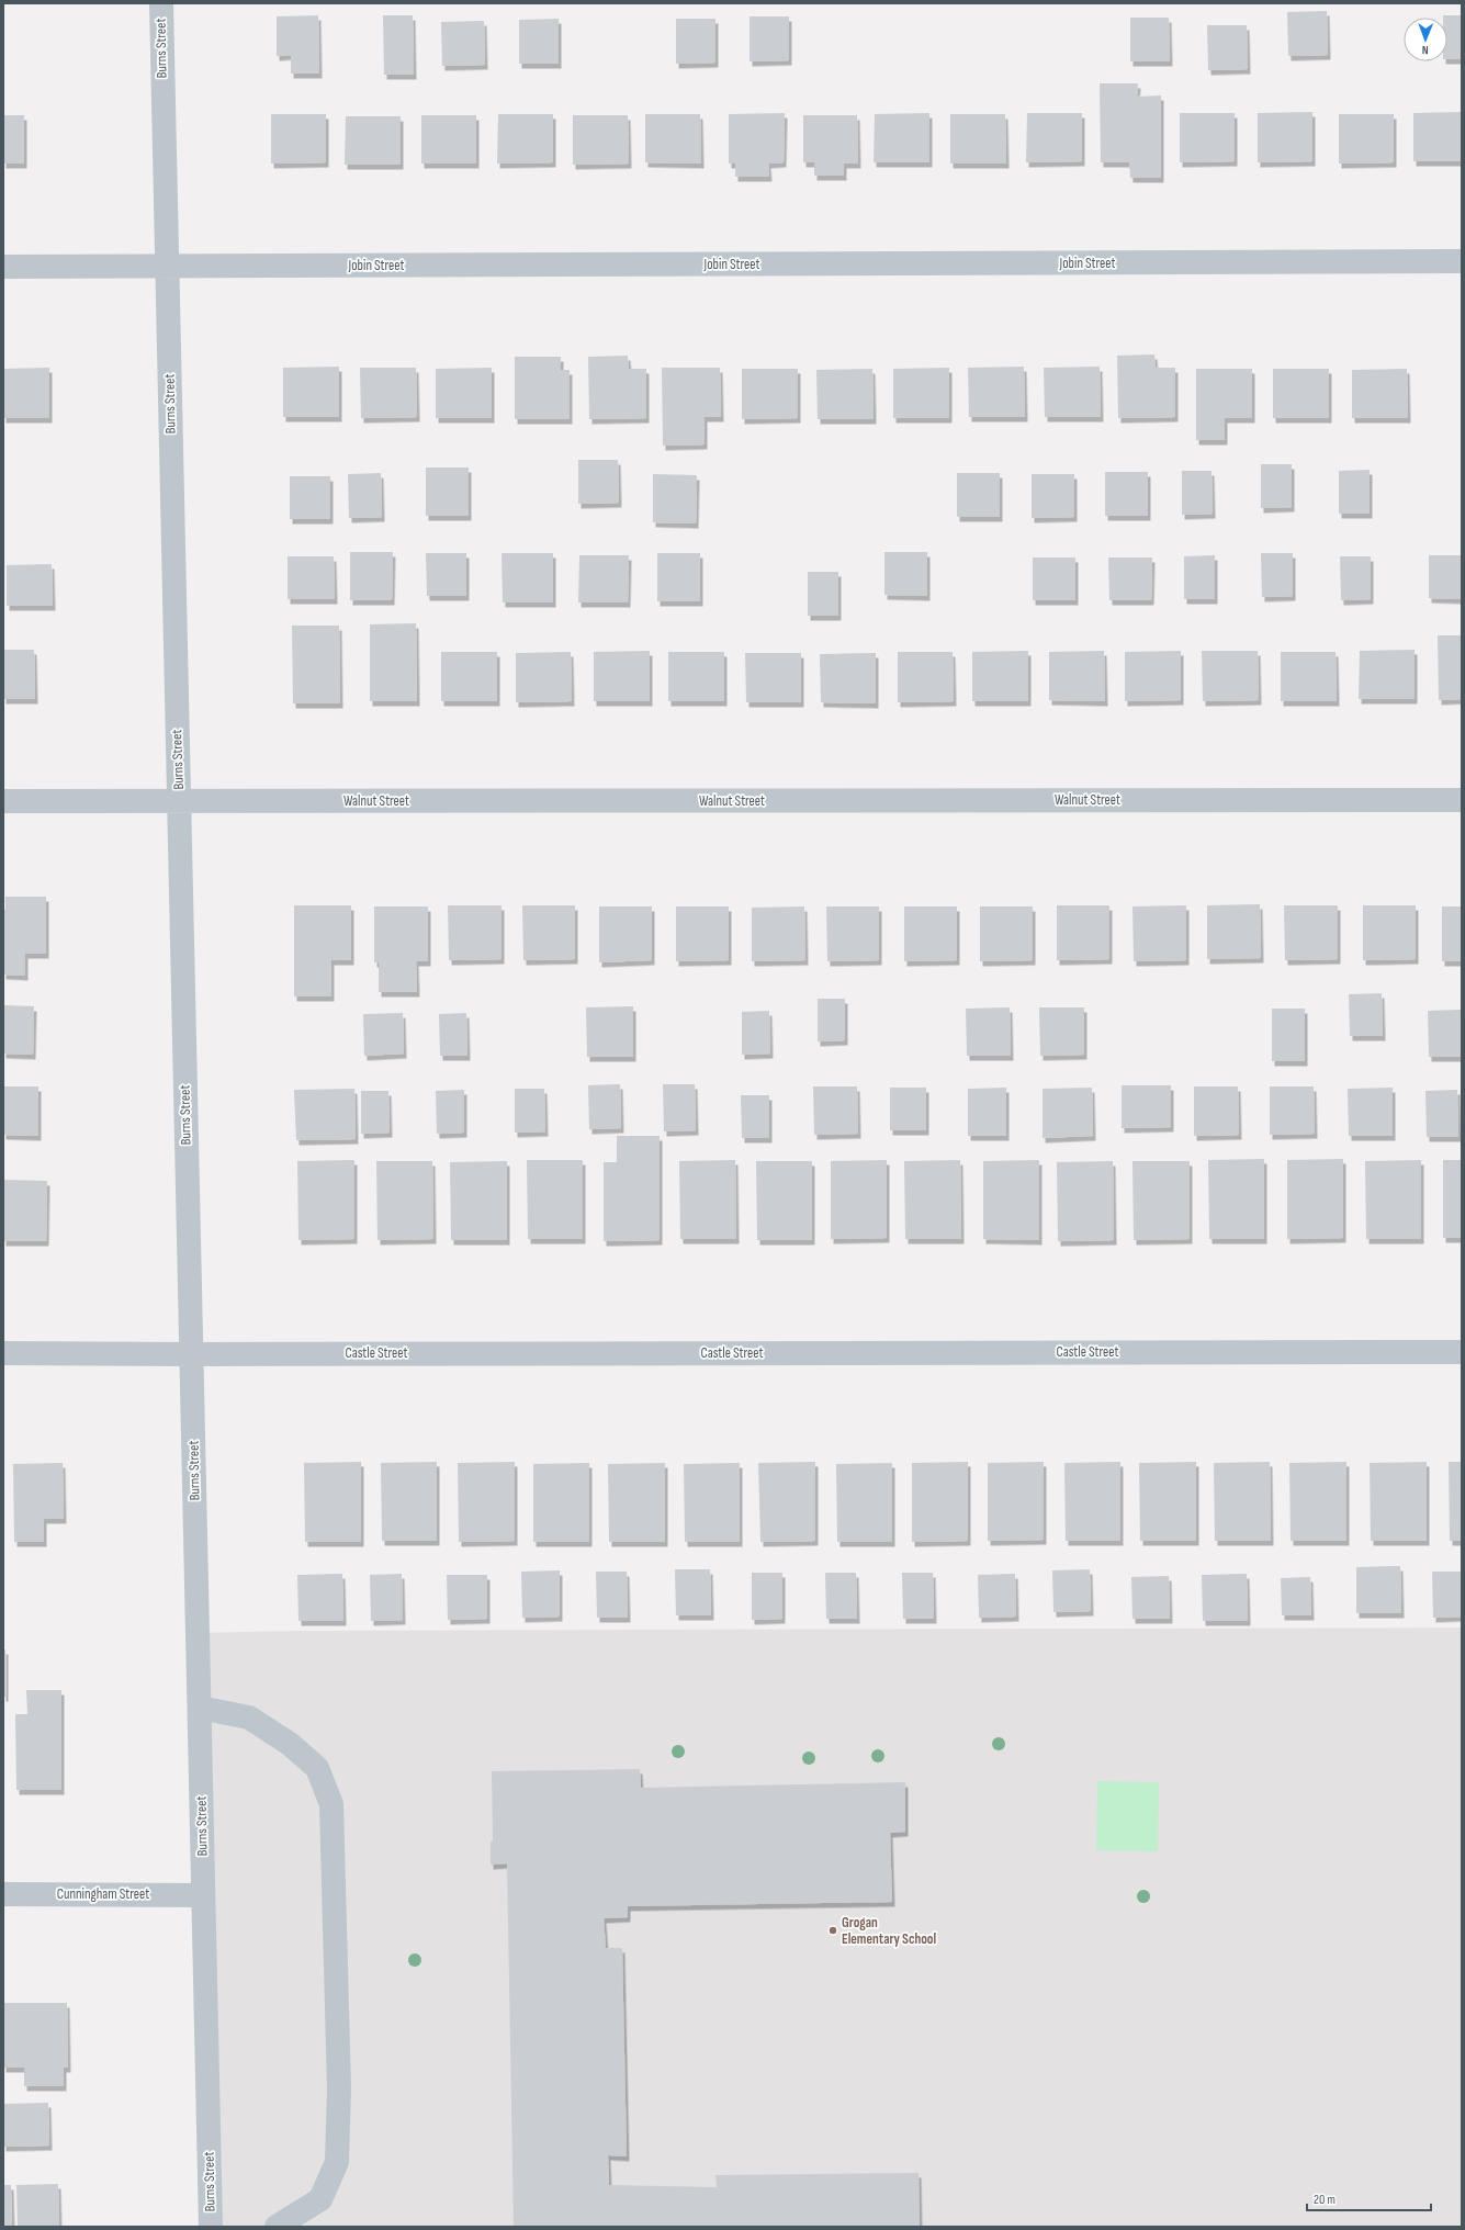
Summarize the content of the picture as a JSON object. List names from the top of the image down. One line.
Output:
{"streets":{"street":["Burns Street","Jobin Street","Walnut Street","Castle Street","Cunningham Street"]},"crossings":[["Burns Street","Jobin Street"],["Burns Street","Walnut Street"],["Burns Street","Castle Street"],["Burns Street","Cunningham Street"]],"places":["Grogan Elementary School"],"scale_bar":"20 m","north":"bottom"}
